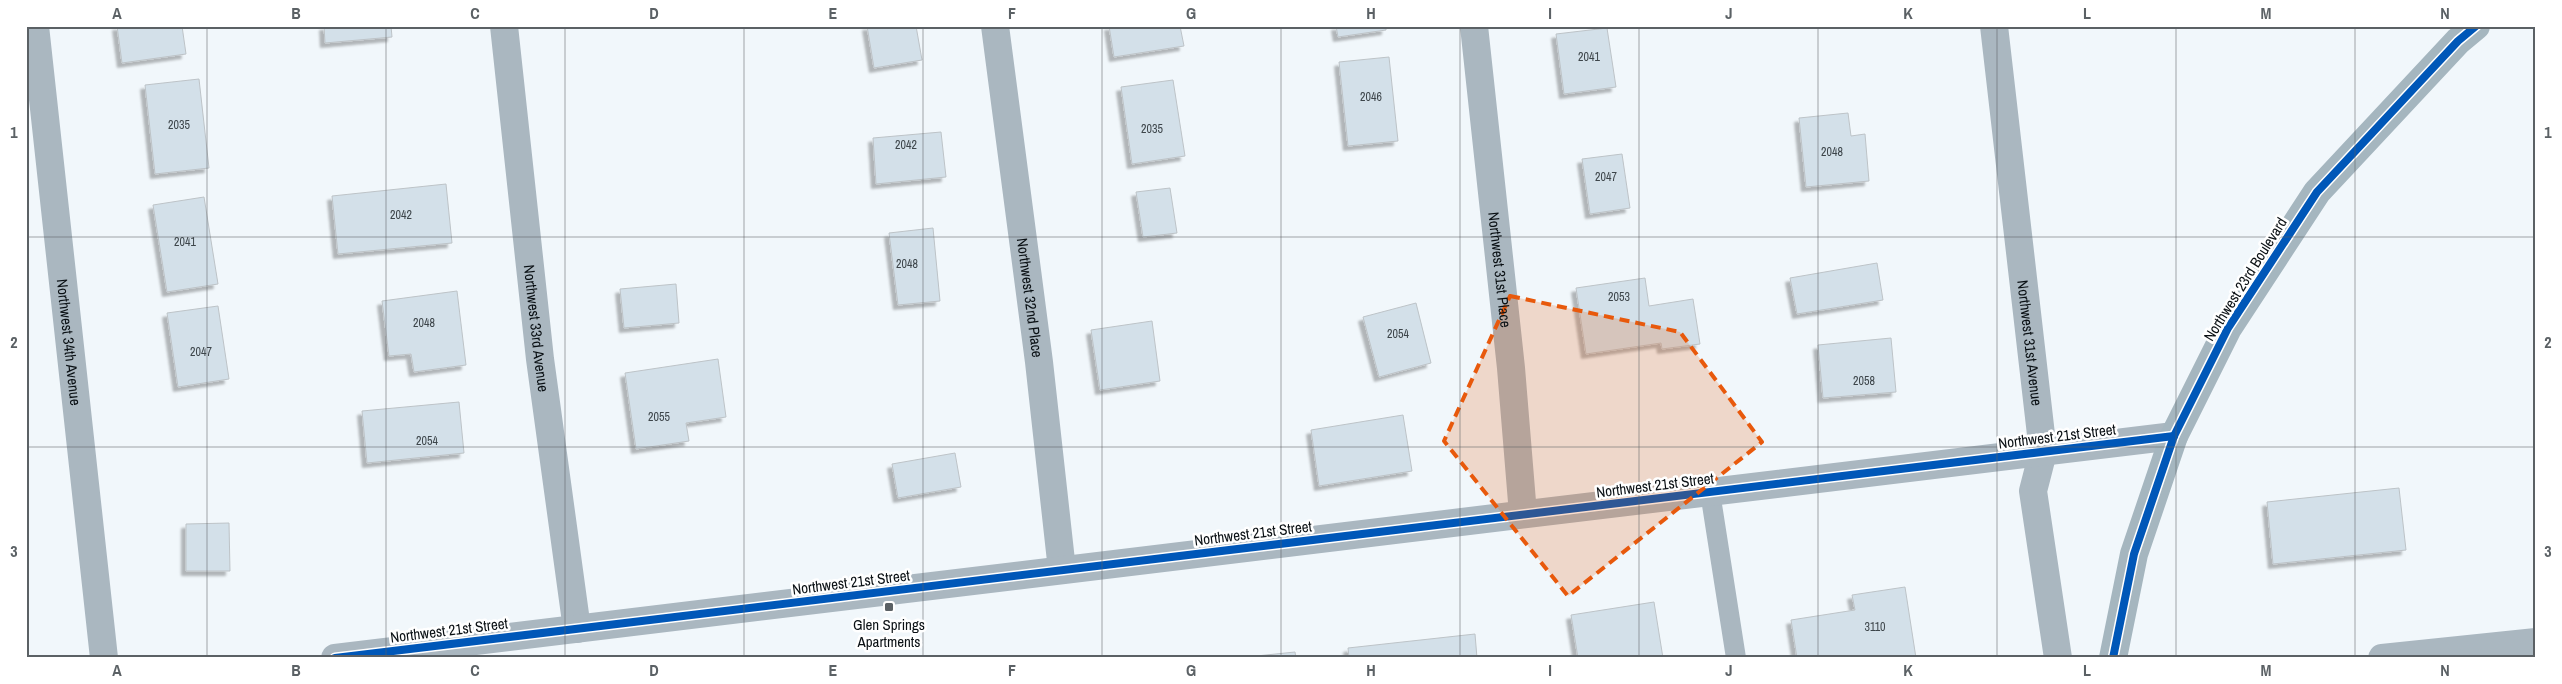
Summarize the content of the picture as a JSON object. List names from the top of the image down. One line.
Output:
{"streets":{"street":["Northwest 31st Place","Northwest 23rd Boulevard","Northwest 32nd Place","Northwest 33rd Avenue","Northwest 34th Avenue","Northwest 31st Avenue","Northwest 21st Street"]},"crossings":[["Northwest 31st Place","Northwest 21st Street"],["Northwest 23rd Boulevard","Northwest 21st Street"],["Northwest 32nd Place","Northwest 21st Street"],["Northwest 33rd Avenue","Northwest 21st Street"],["Northwest 31st Avenue","Northwest 21st Street"]],"places":{"transit":["Glen Springs Apartments"]},"house_numbers":["2041","2046","2035","2035","2042","2048","2047","2042","2041","2048","2053","2048","2054","2047","2058","2055","2054","3110"],"grid":{"columns":["A","B","C","D","E","F","G","H","I","J","K","L","M","N"],"rows":["1","2","3"]}}
